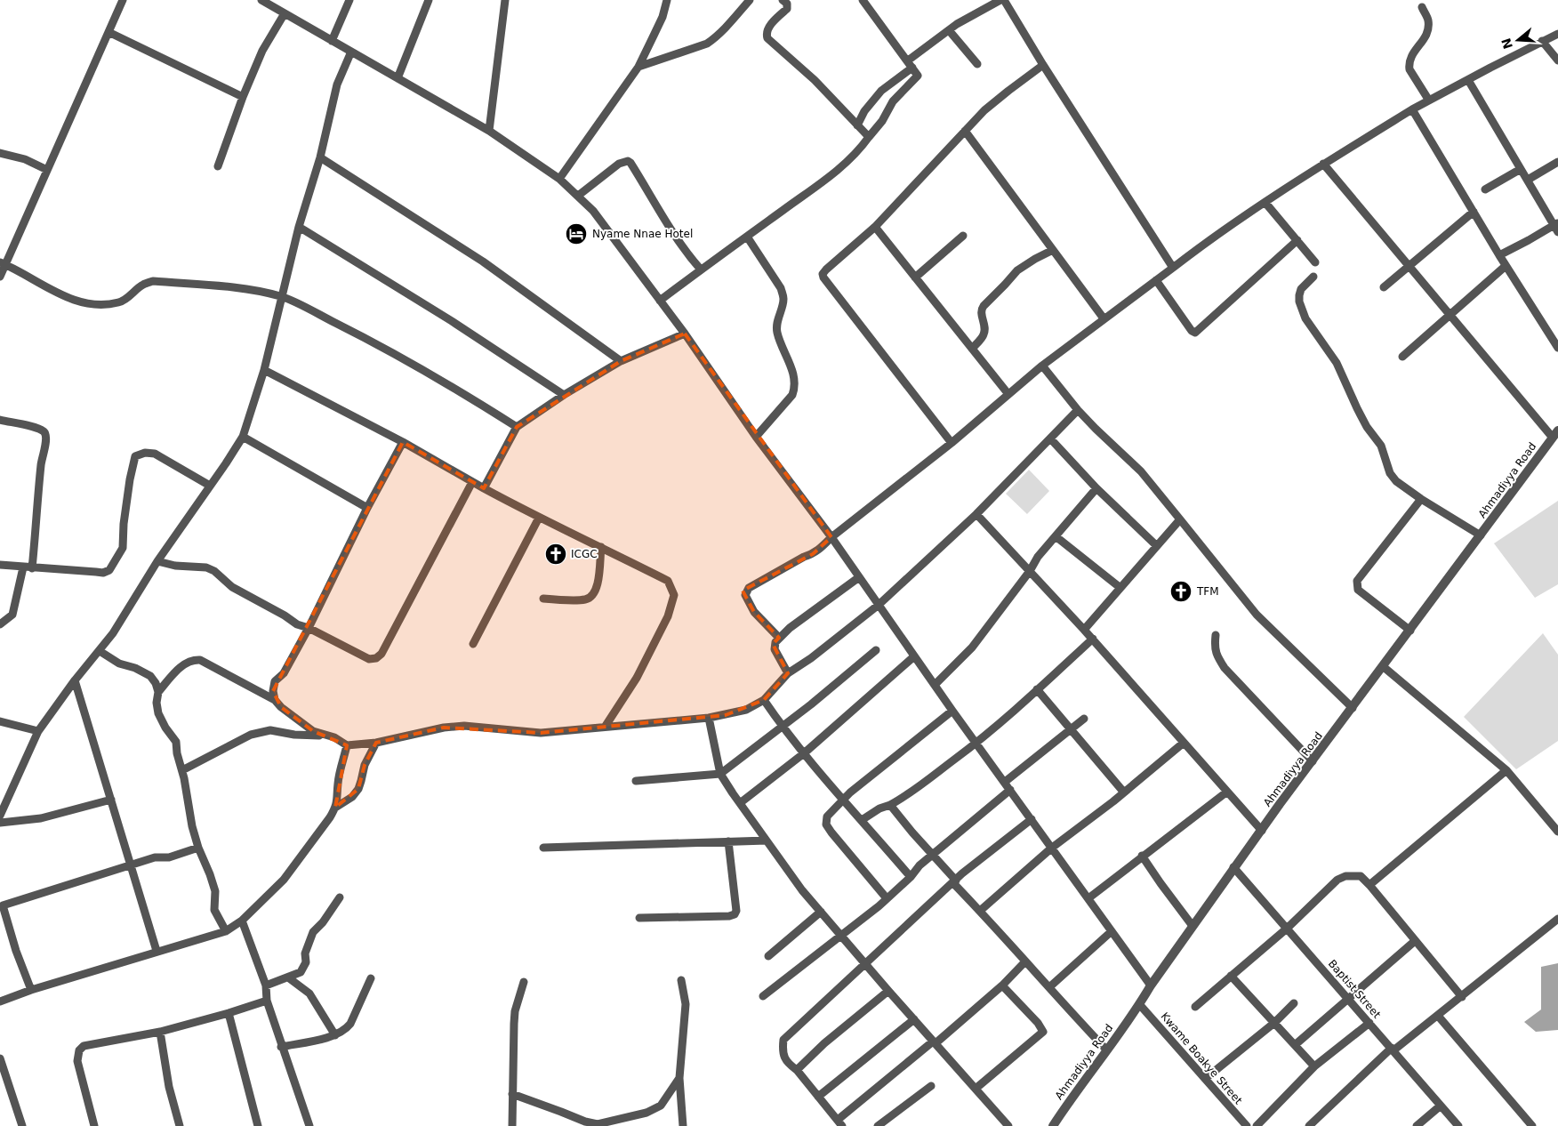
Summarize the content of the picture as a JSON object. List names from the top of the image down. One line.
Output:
{"streets":{"street":["Ahmadiyya Road","Baptist Street","Kwame Boakye Street"]},"crossings":[["Ahmadiyya Road","Baptist Street"],["Ahmadiyya Road","Kwame Boakye Street"]],"places":{"hotel":["Nyame Nnae Hotel"],"church":["ICGC","TFM"]},"north":"left"}
